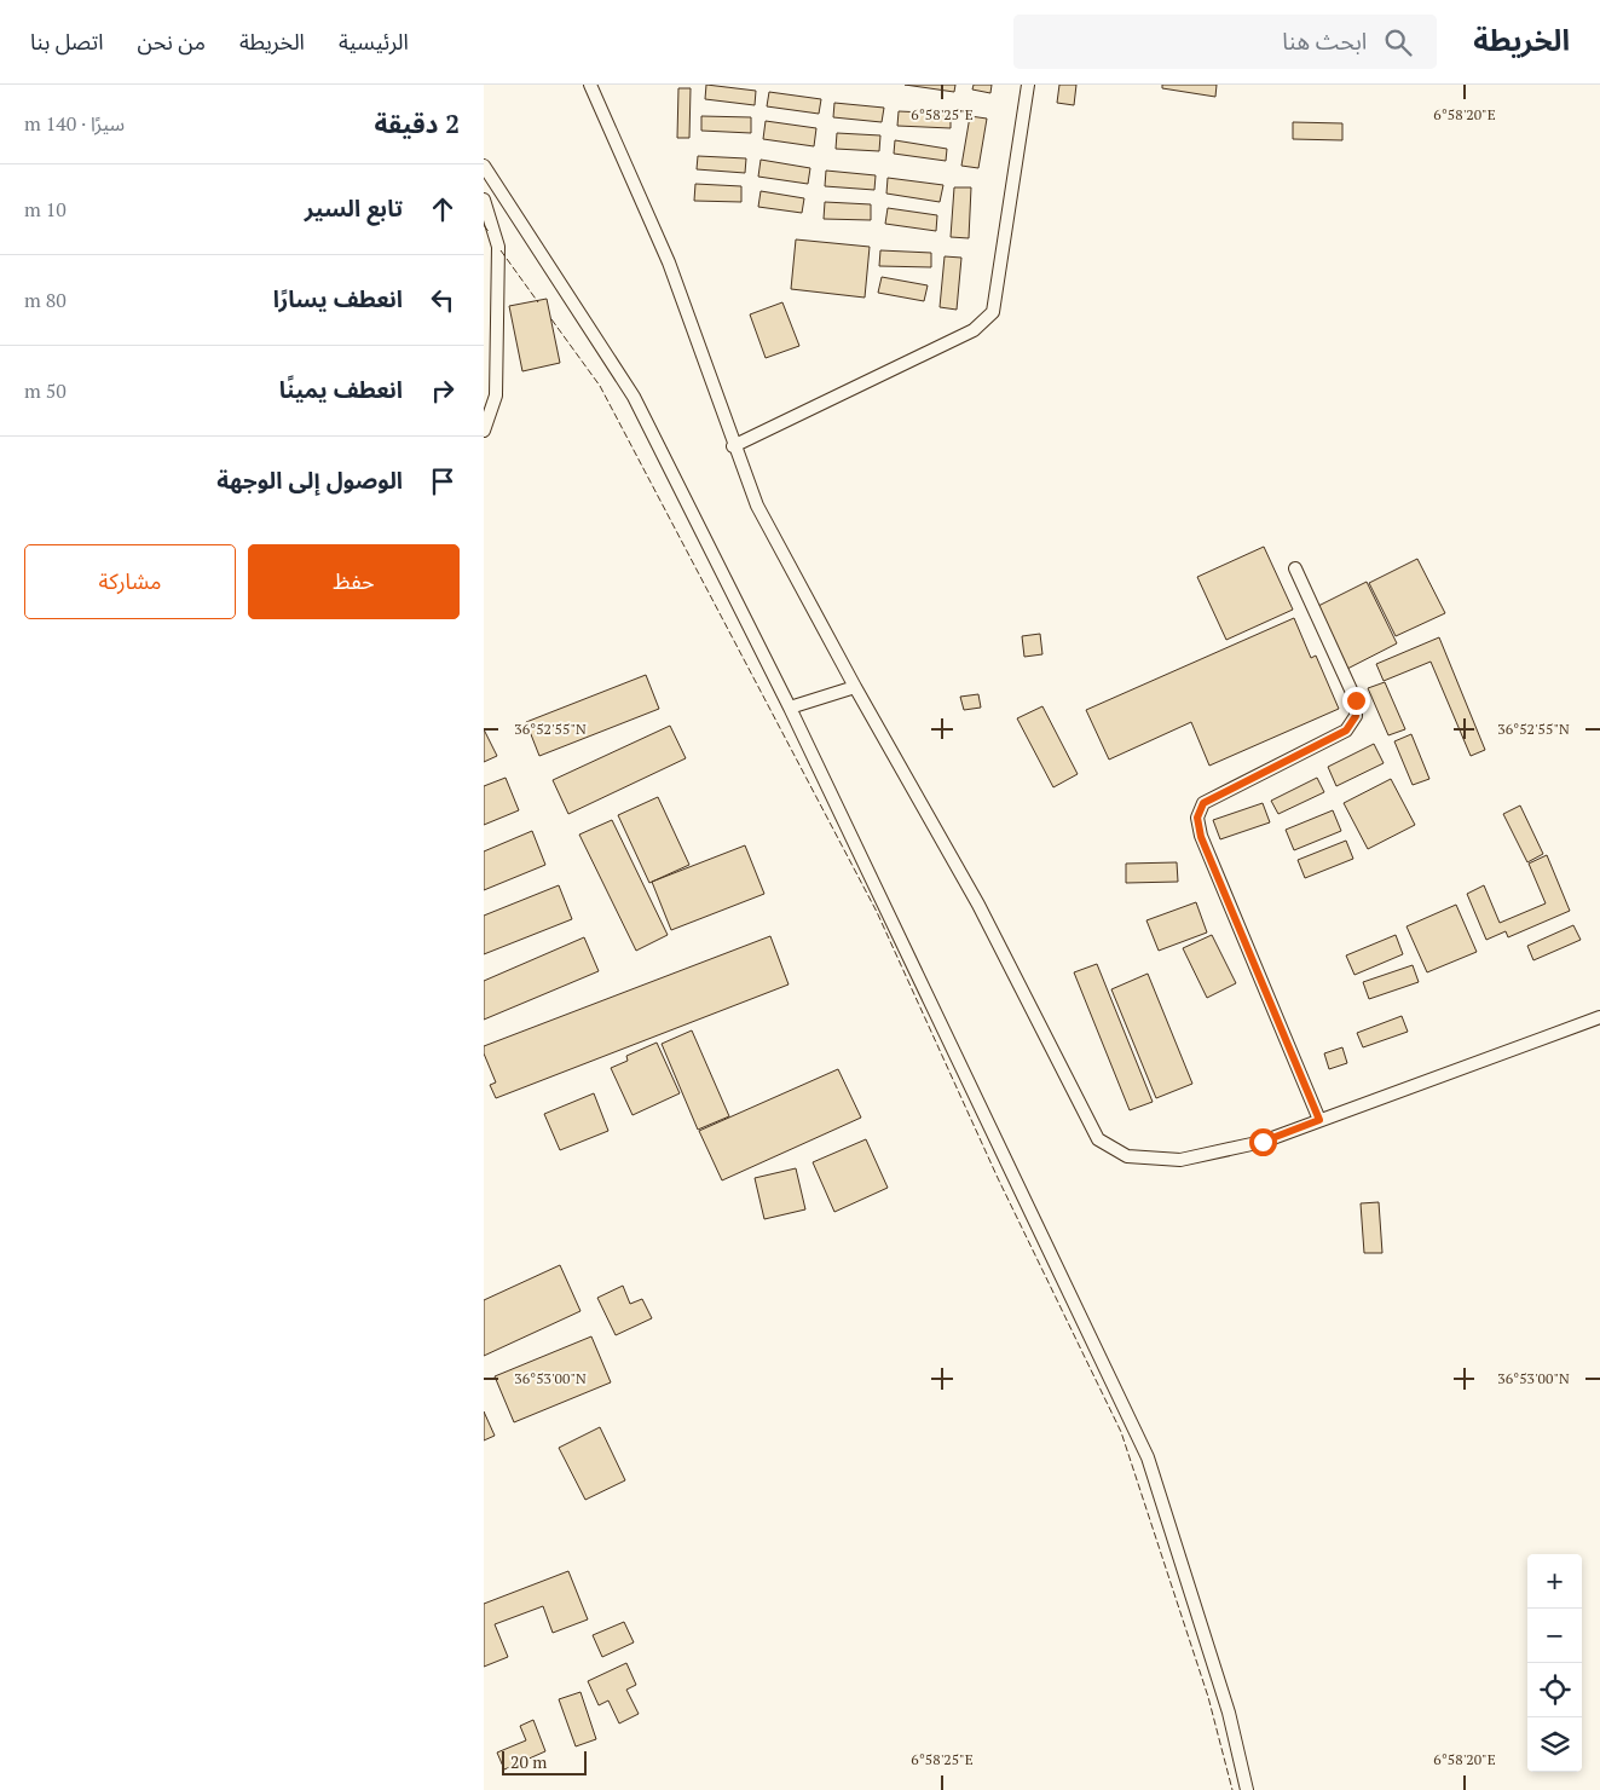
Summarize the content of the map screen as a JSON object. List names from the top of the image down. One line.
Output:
{"scale_bar":"20 m","page":{"header":"الخريطة","search":"ابحث هنا","nav":["الرئيسية","الخريطة","من نحن","اتصل بنا"],"heading":["2 دقيقة","سيرًا · 140 m"],"list":[["تابع السير","10 m"],["انعطف يسارًا","80 m"],["انعطف يمينًا","50 m"],"الوصول إلى الوجهة"],"buttons":["حفظ","مشاركة"],"map_buttons":["+","−"],"scale":"20 m"},"coordinates":["6°58'25\"E","6°58'20\"E","36°52'55\"N","36°53'00\"N"]}
